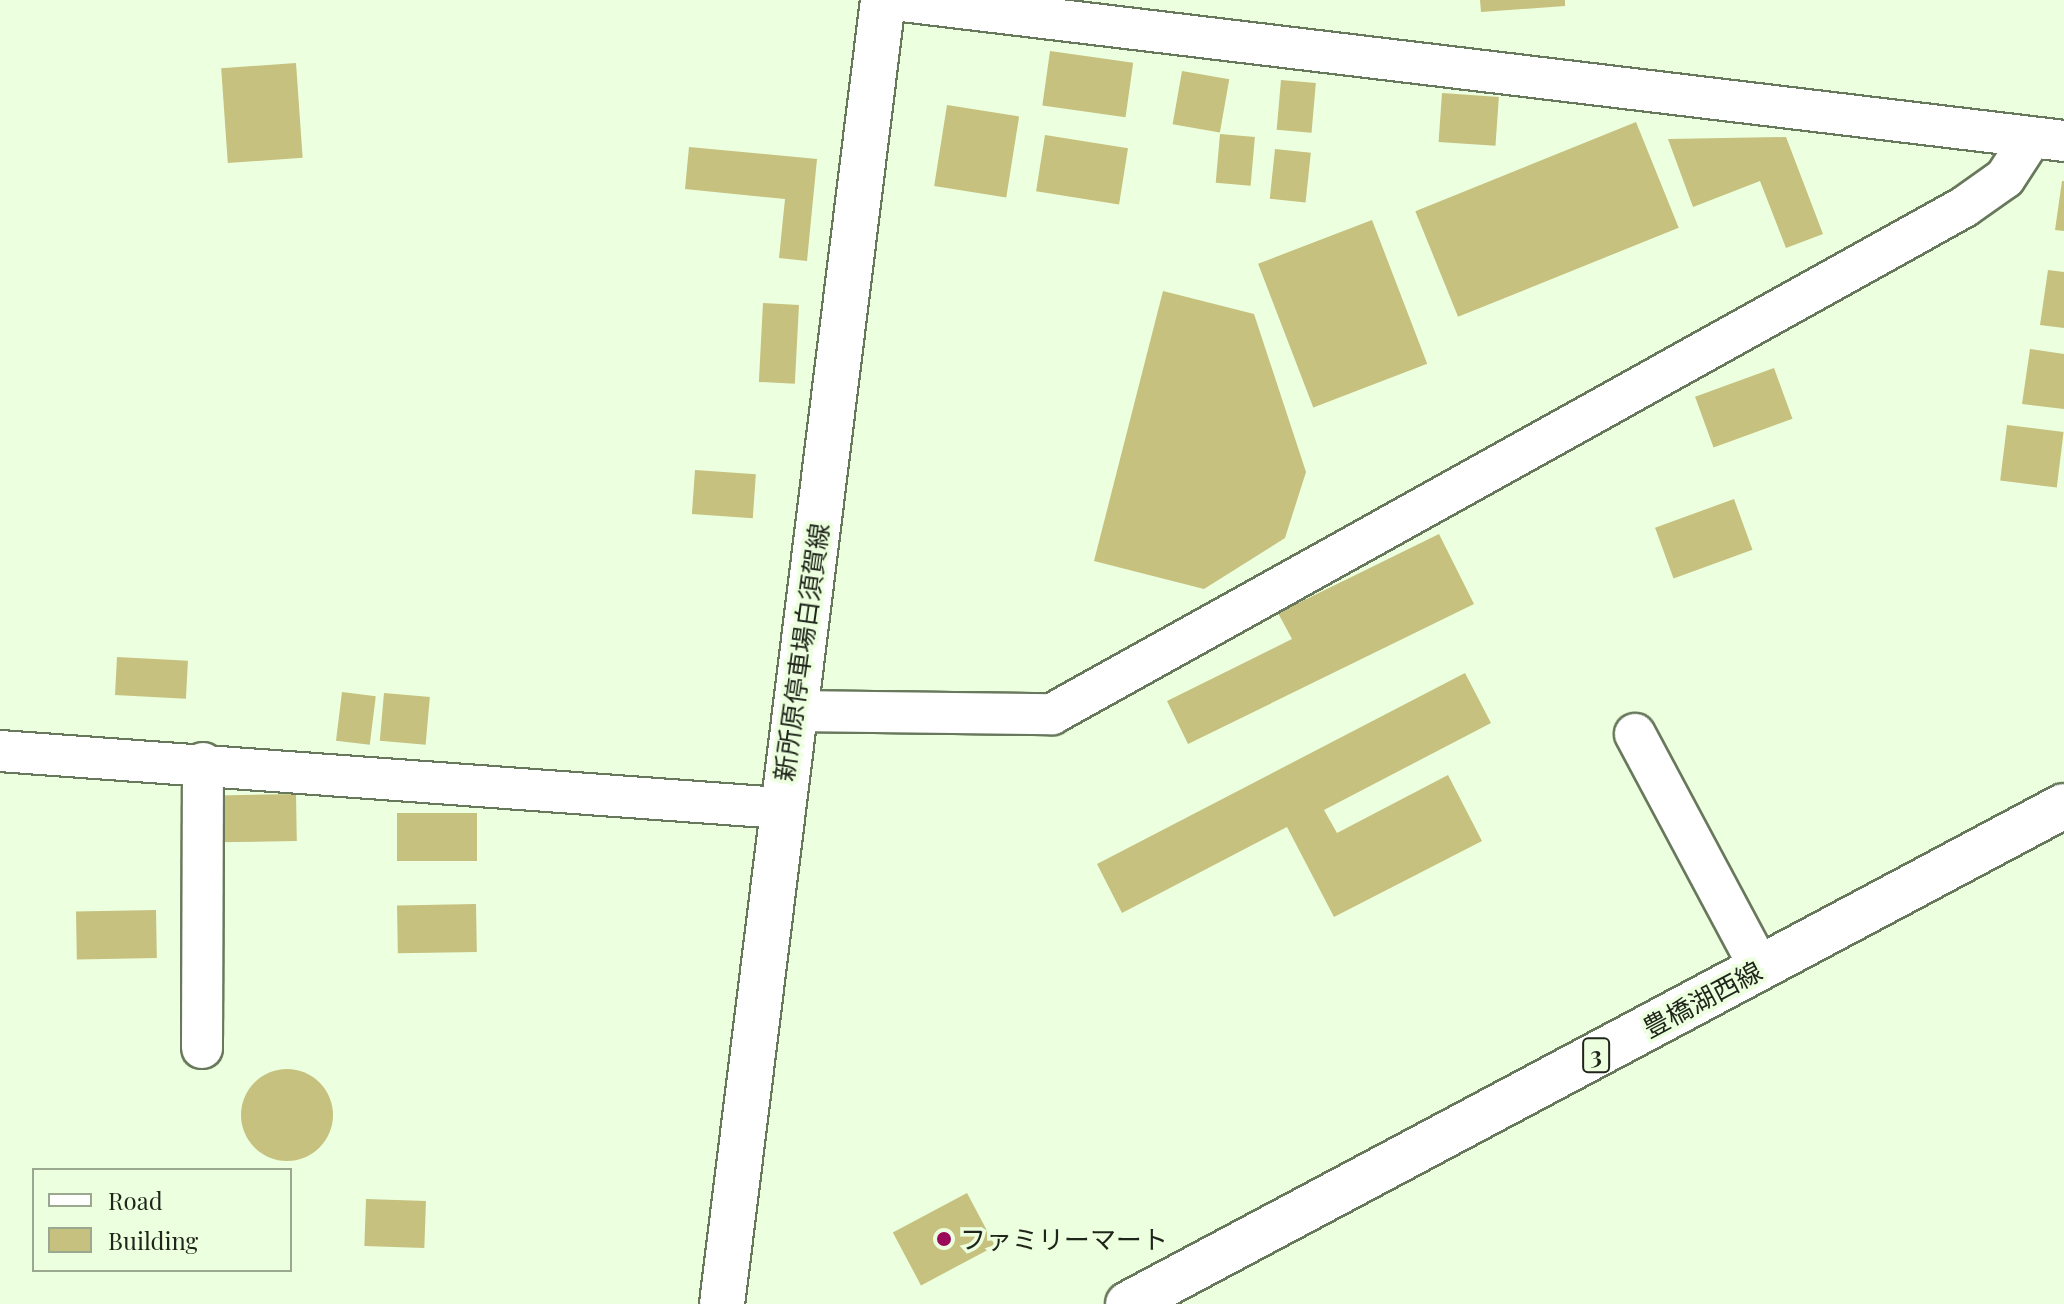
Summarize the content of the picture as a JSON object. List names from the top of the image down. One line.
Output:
{"streets":{"main road":["新所原停車場白須賀線","豊橋湖西線","3"]},"places":["ファミリーマート"],"legend":["Road","Building"]}
